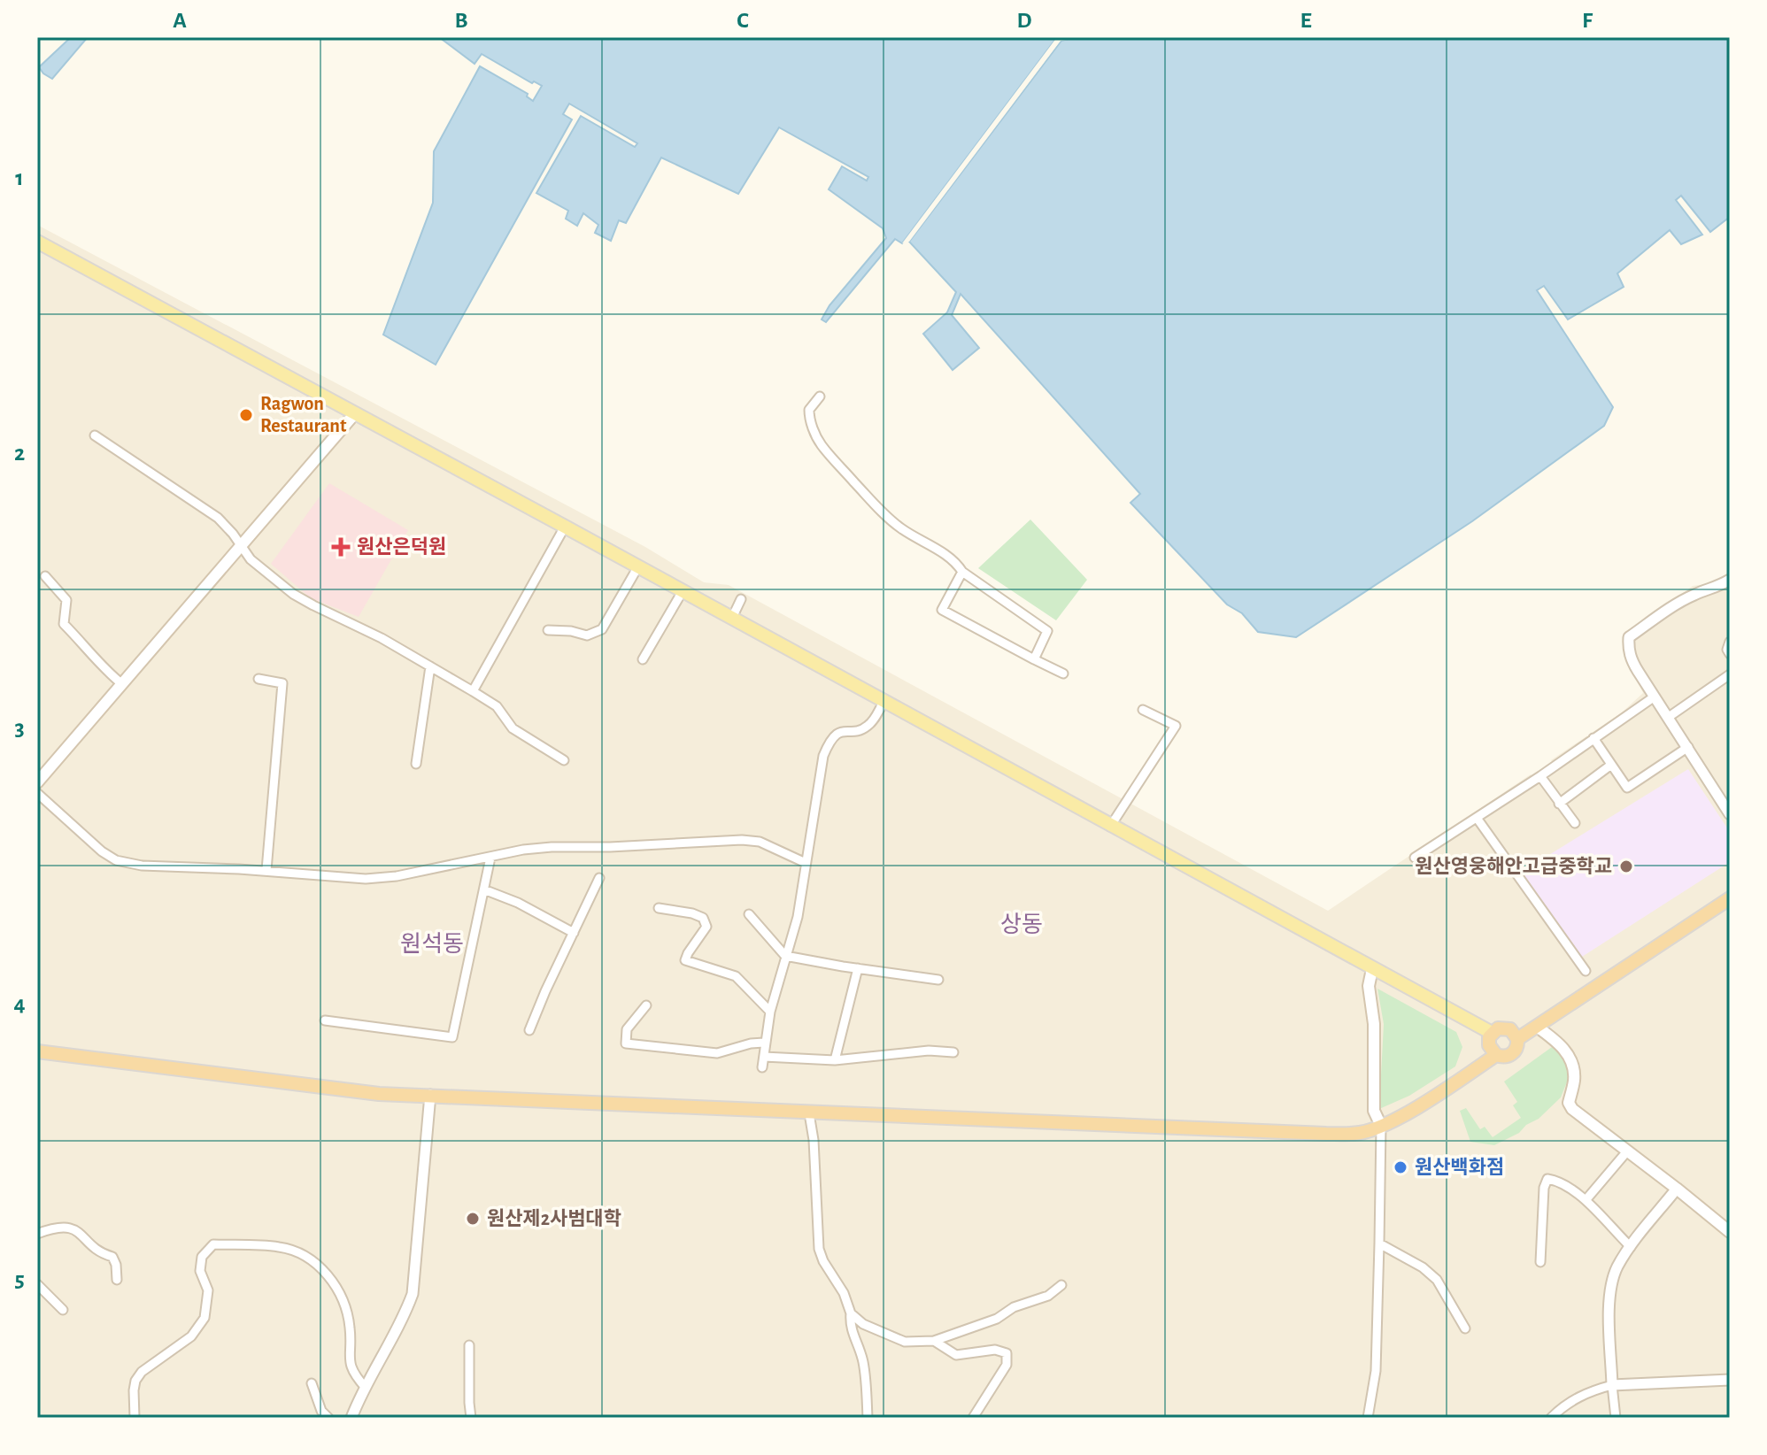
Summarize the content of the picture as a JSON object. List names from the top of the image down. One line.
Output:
{"districts":["상동","원석동"],"places":{"other":["Ragwon Restaurant","원산영웅해안고급중학교","원산백화점","원산제2사범대학"],"health":["원산은덕원"]},"grid":{"columns":["A","B","C","D","E","F"],"rows":["1","2","3","4","5"]}}
